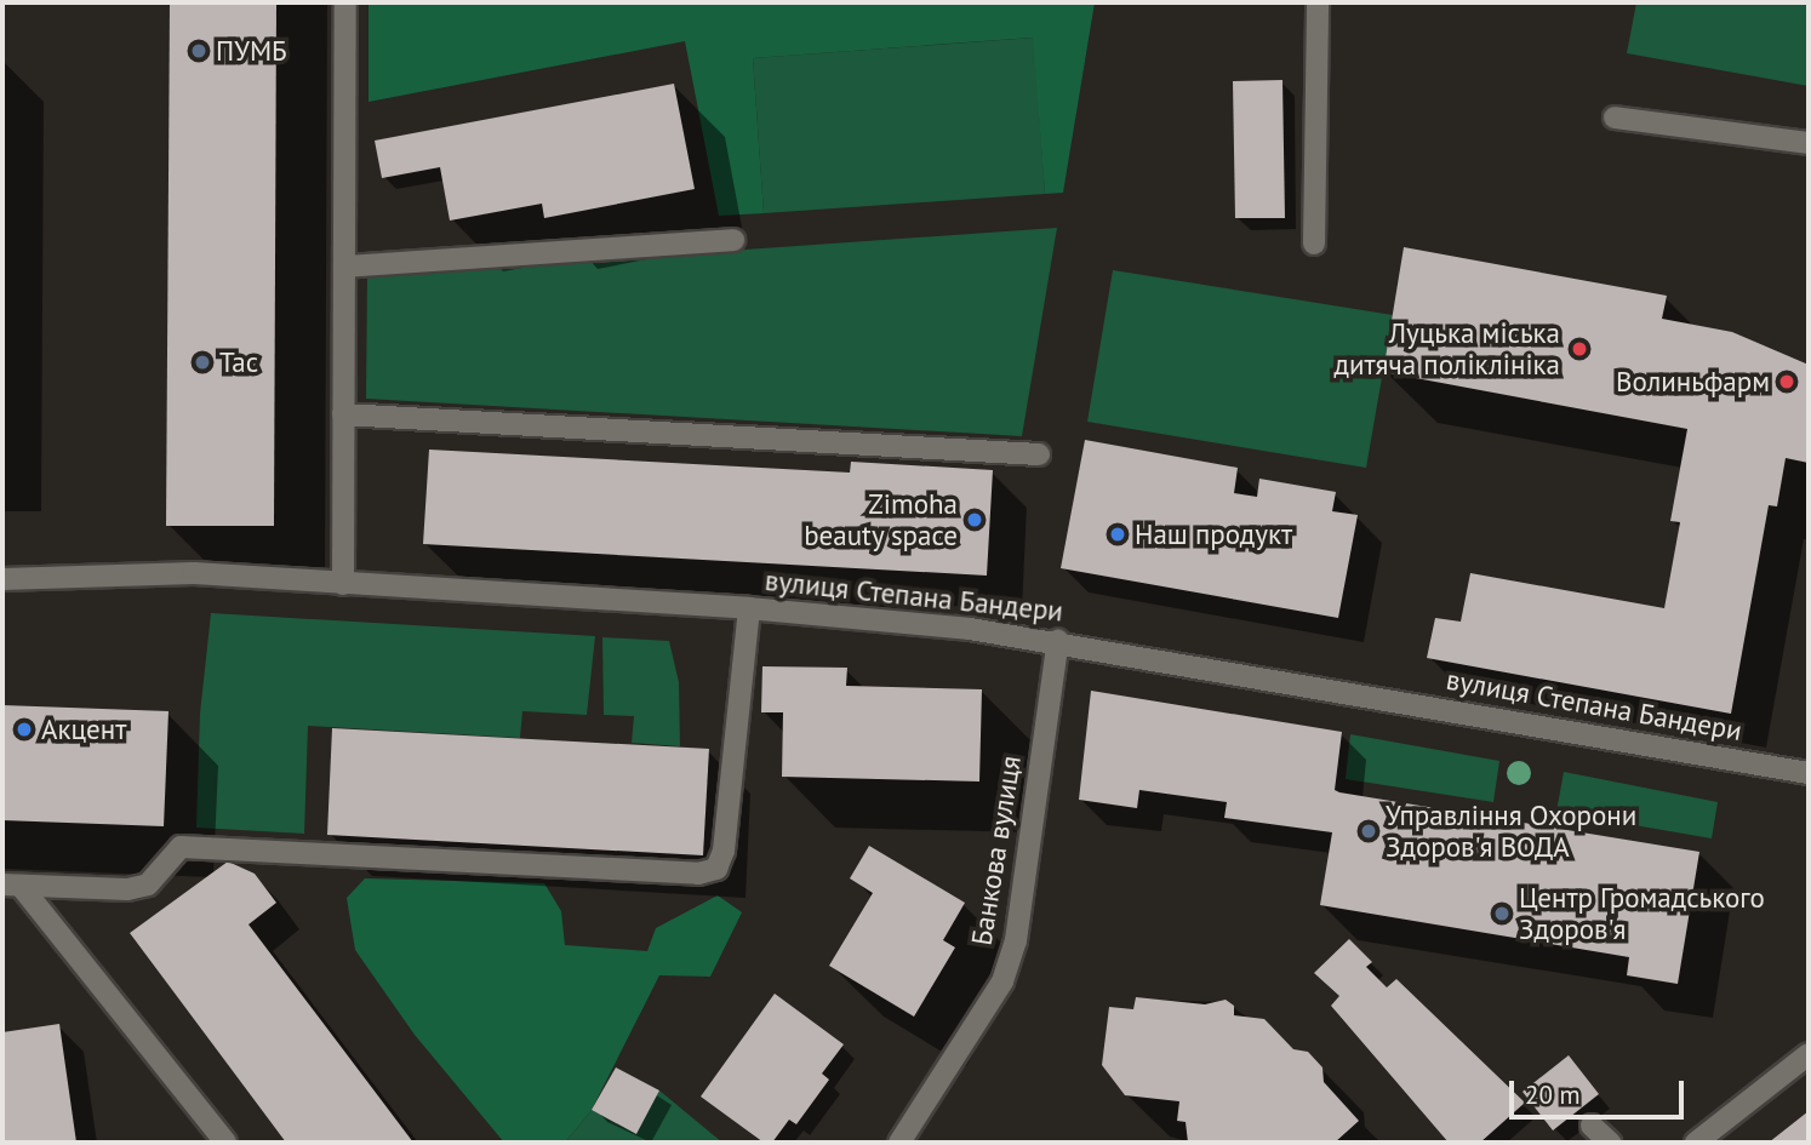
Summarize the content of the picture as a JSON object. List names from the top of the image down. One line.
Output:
{"streets":{"street":["вулиця Степана Бандери","Банкова вулиця"]},"crossings":[["вулиця Степана Бандери","Банкова вулиця"]],"places":["ПУМБ","Луцька міська дитяча поліклініка","Тас","Волиньфарм","Zimoha beauty space","Наш продукт","Акцент","Управління Охорони Здоров'я ВОДА","Центр Громадського Здоров'я"],"scale_bar":"20 m"}
